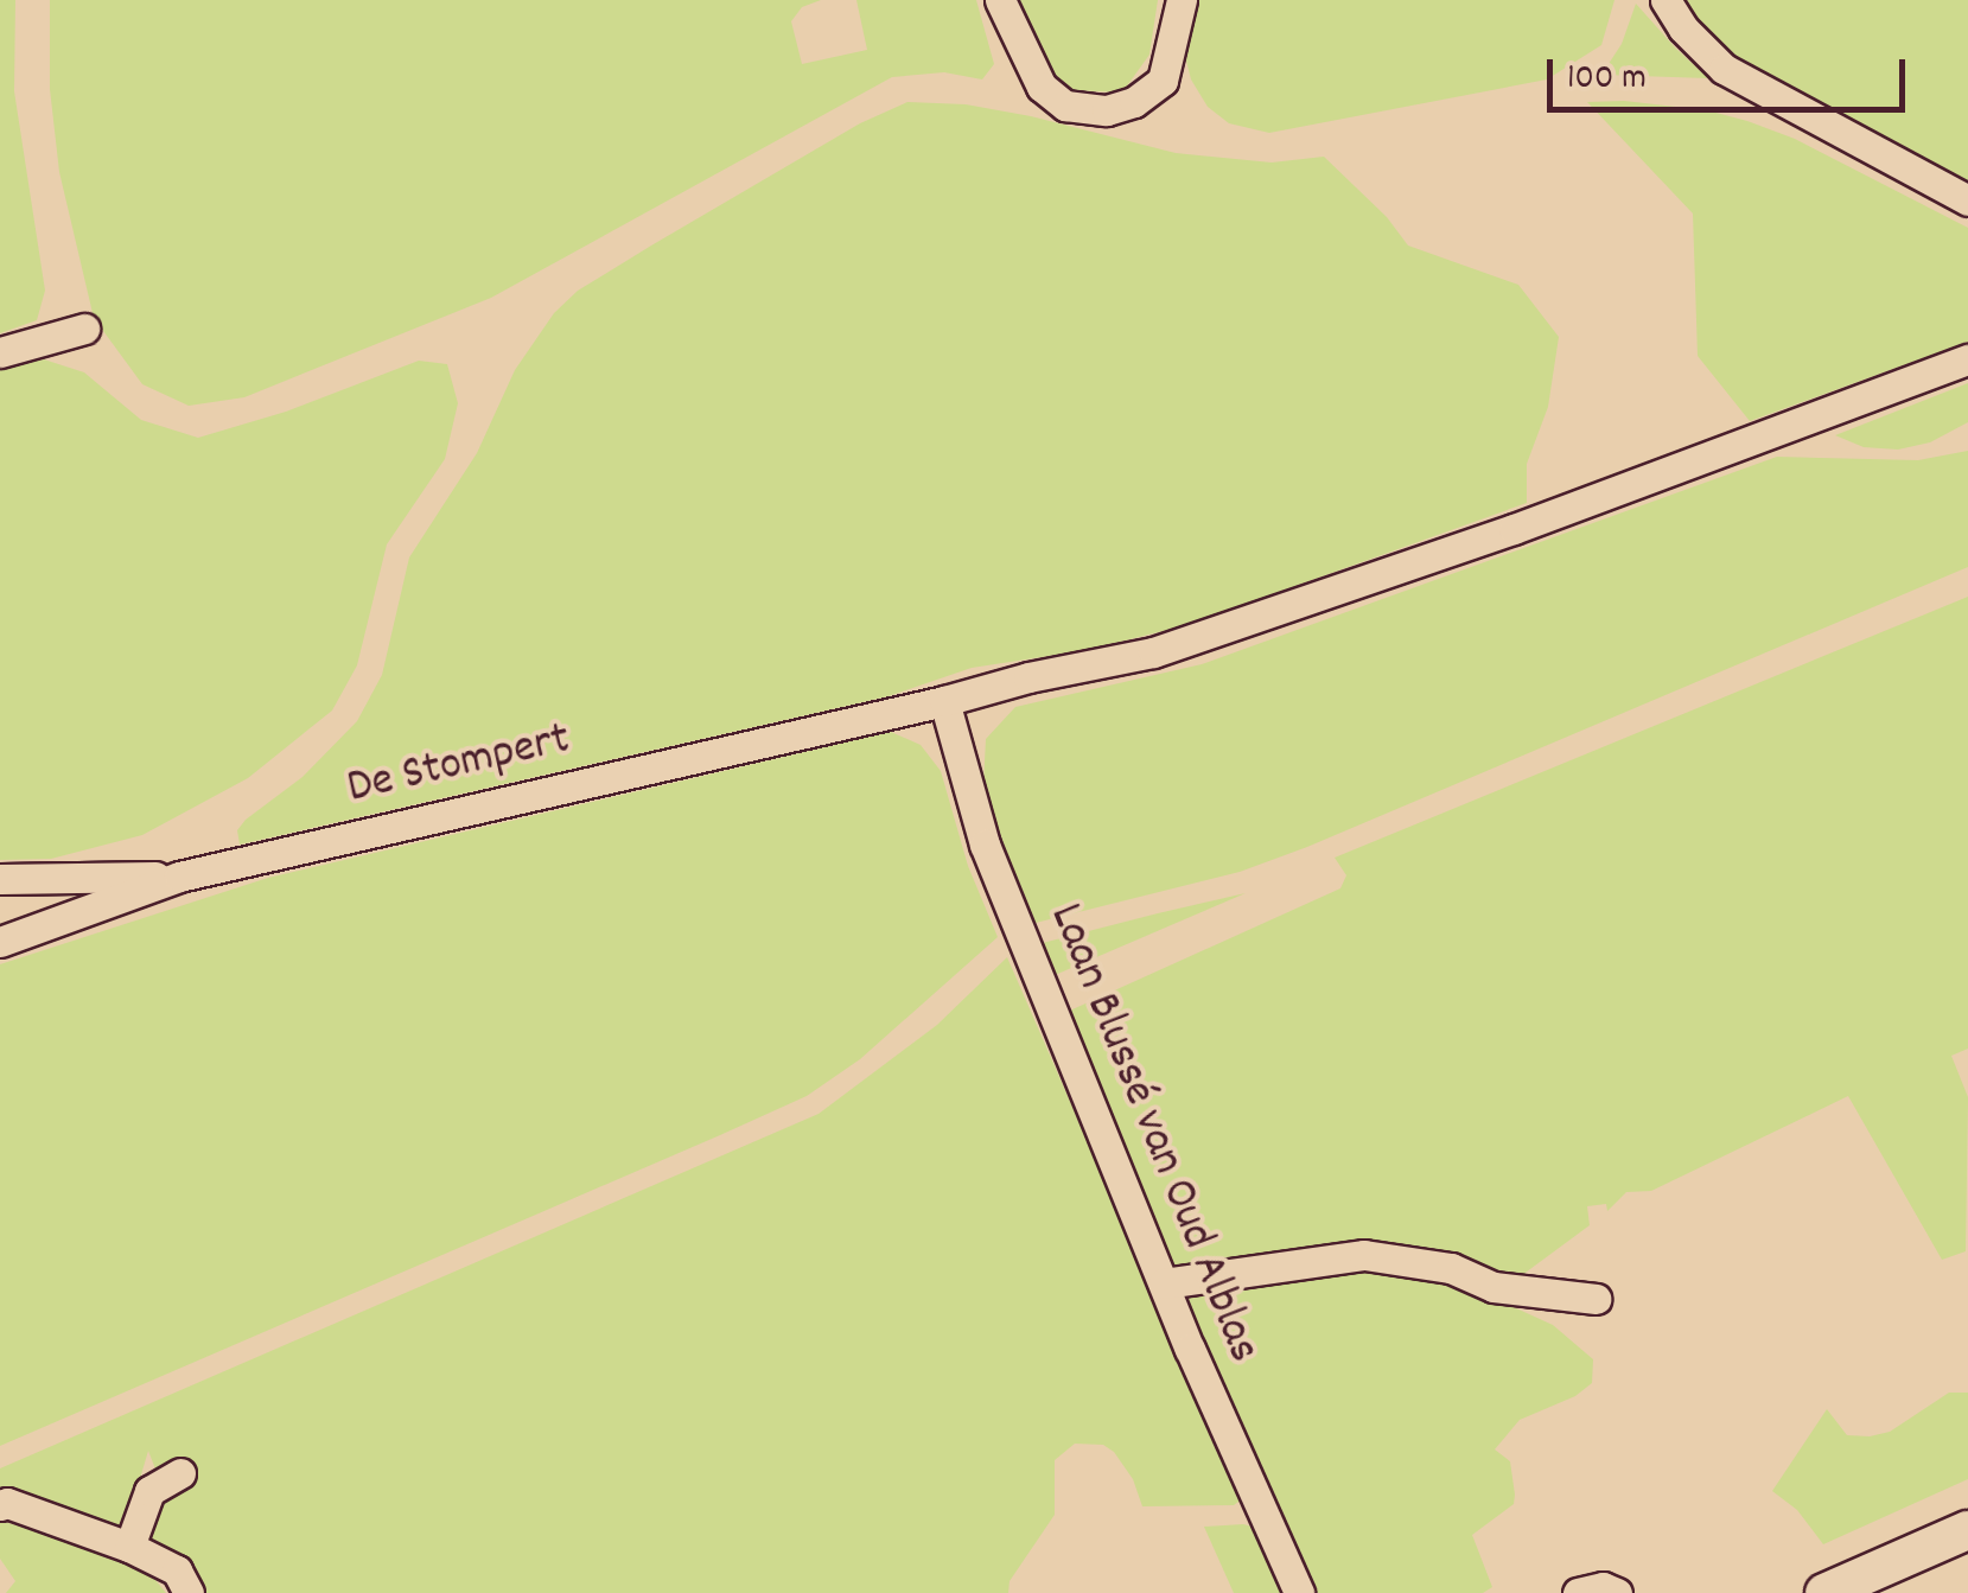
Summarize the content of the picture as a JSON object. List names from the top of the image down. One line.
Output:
{"streets":{"street":["De Stompert","Laan Blussé van Oud Alblas"]},"crossings":[["De Stompert","Laan Blussé van Oud Alblas"]],"scale_bar":"100 m"}
